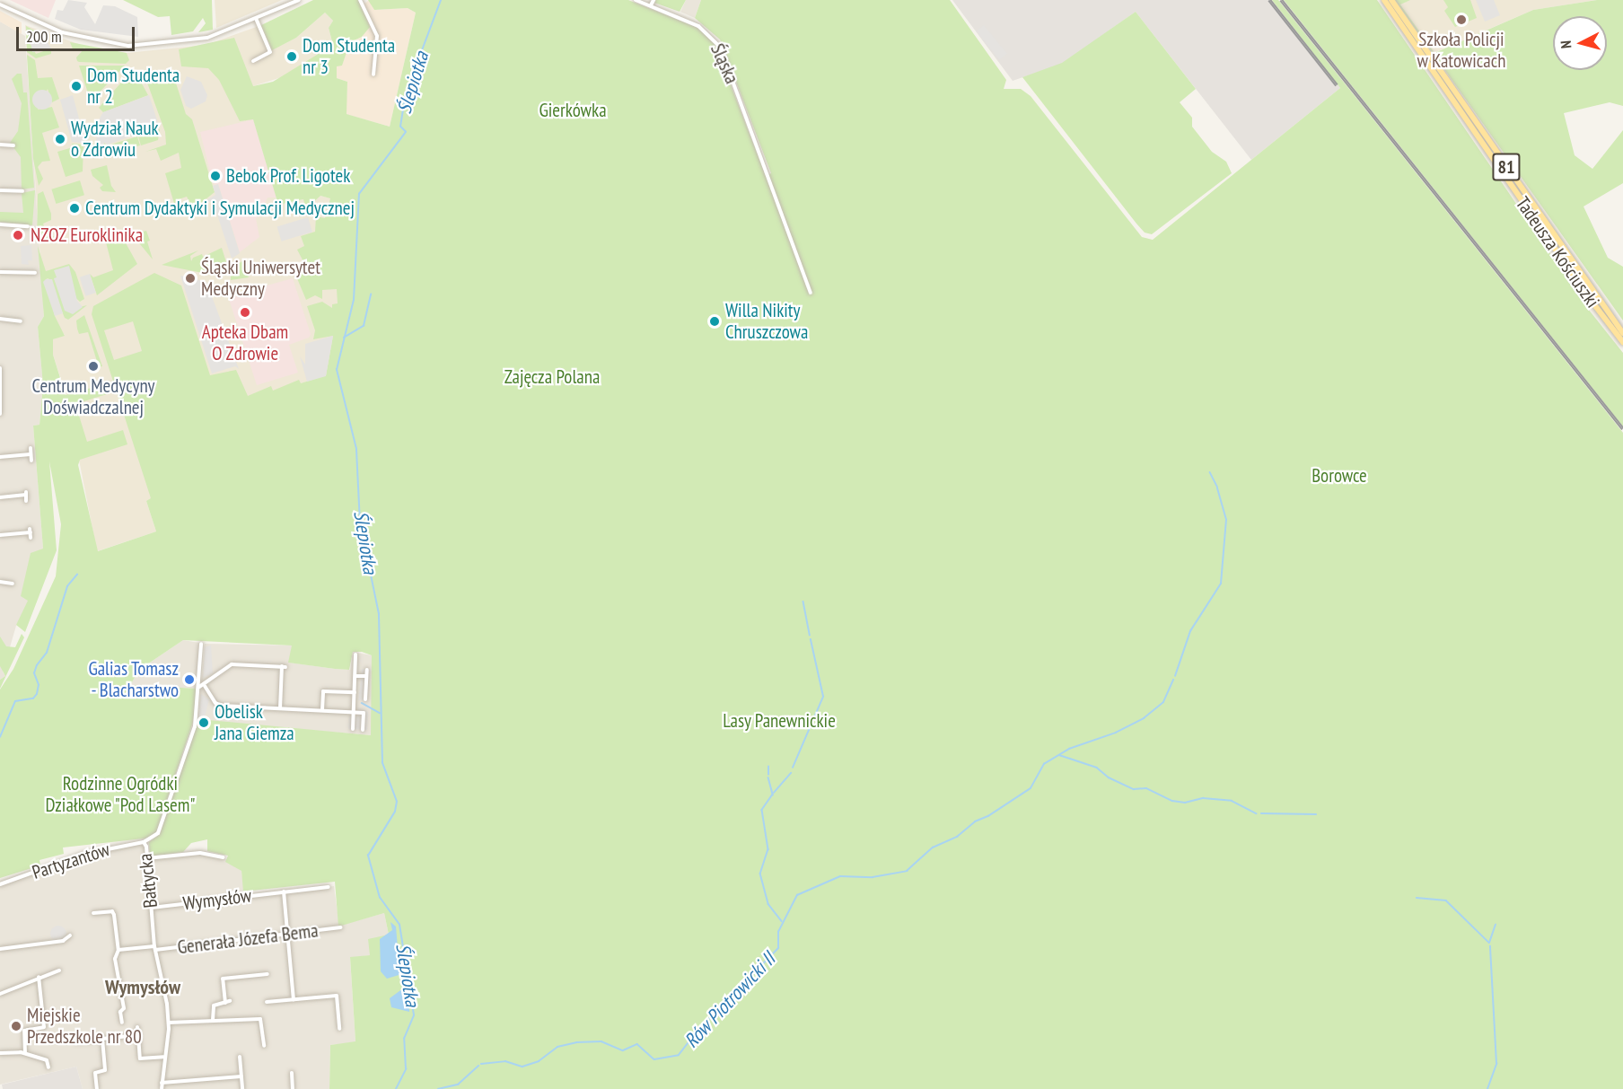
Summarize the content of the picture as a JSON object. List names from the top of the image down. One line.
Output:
{"streets":{"main road":["81","Tadeusza Kościuszki"],"street":["Śląska","Partyzantów","Bałtycka","Wymysłów","Generała Józefa Bema"]},"crossings":[["Partyzantów","Bałtycka"],["Bałtycka","Wymysłów"],["Bałtycka","Generała Józefa Bema"]],"districts":["Wymysłów"],"water":["Ślepiotka","Rów Piotrowicki II"],"parks":["Gierkówka","Zajęcza Polana","Borowce","Lasy Panewnickie","Rodzinne Ogródki Działkowe \"Pod Lasem\""],"places":["Szkoła Policji w Katowicach","Dom Studenta nr 3","Dom Studenta nr 2","Wydział Nauk o Zdrowiu","Bebok Prof. Ligotek","Centrum Dydaktyki i Symulacji Medycznej","NZOZ Euroklinika","Śląski Uniwersytet Medyczny","Apteka Dbam O Zdrowie","Willa Nikity Chruszczowa","Centrum Medycyny Doświadczalnej","Galias Tomasz - Blacharstwo","Obelisk Jana Giemza","Miejskie Przedszkole nr 80"],"scale_bar":"200 m","north":"left"}
